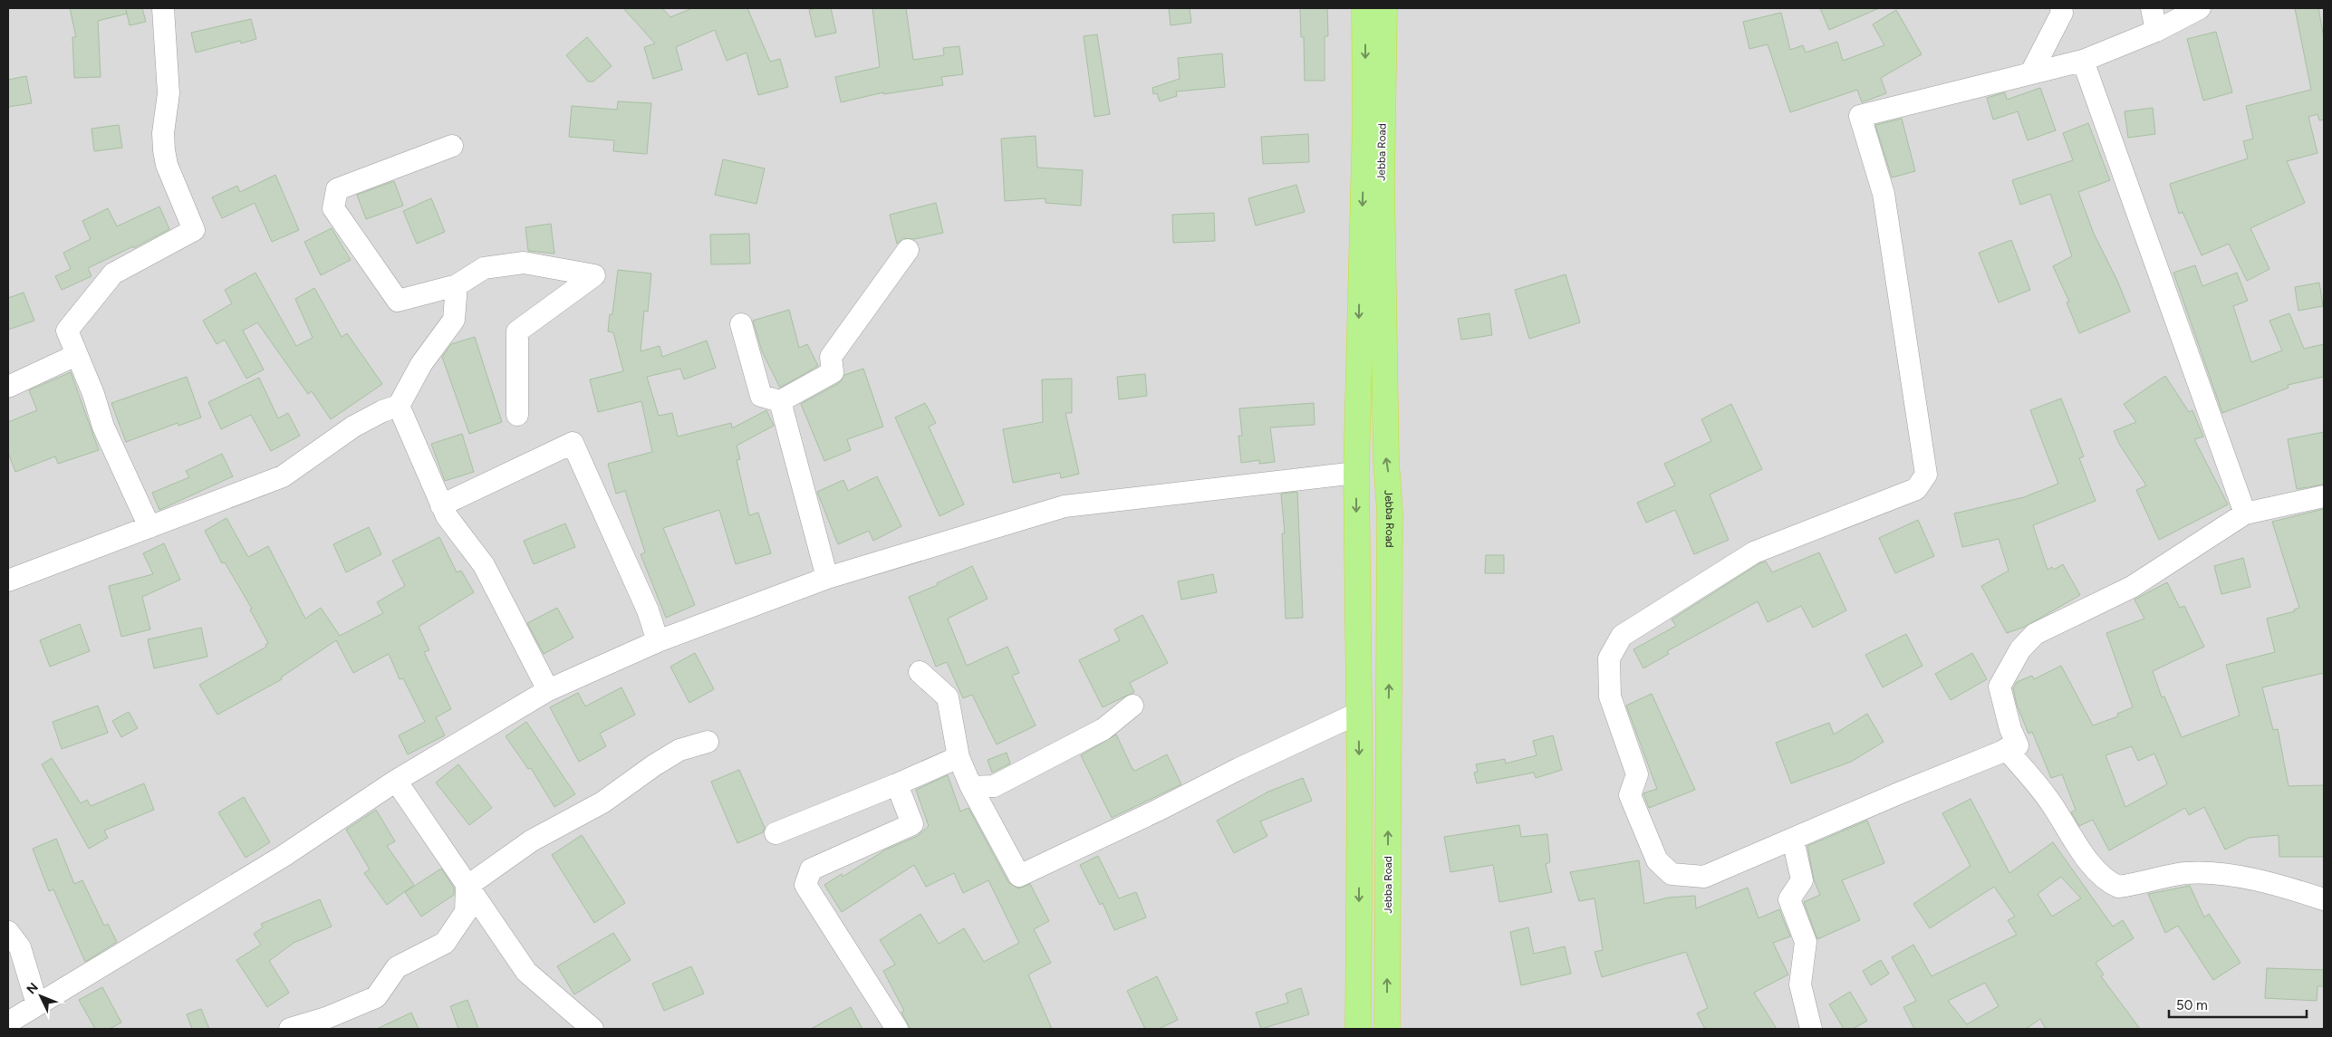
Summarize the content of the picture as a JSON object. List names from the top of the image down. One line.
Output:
{"streets":{"highway":["Jebba Road"]},"scale_bar":"50 m","north":"top left"}
